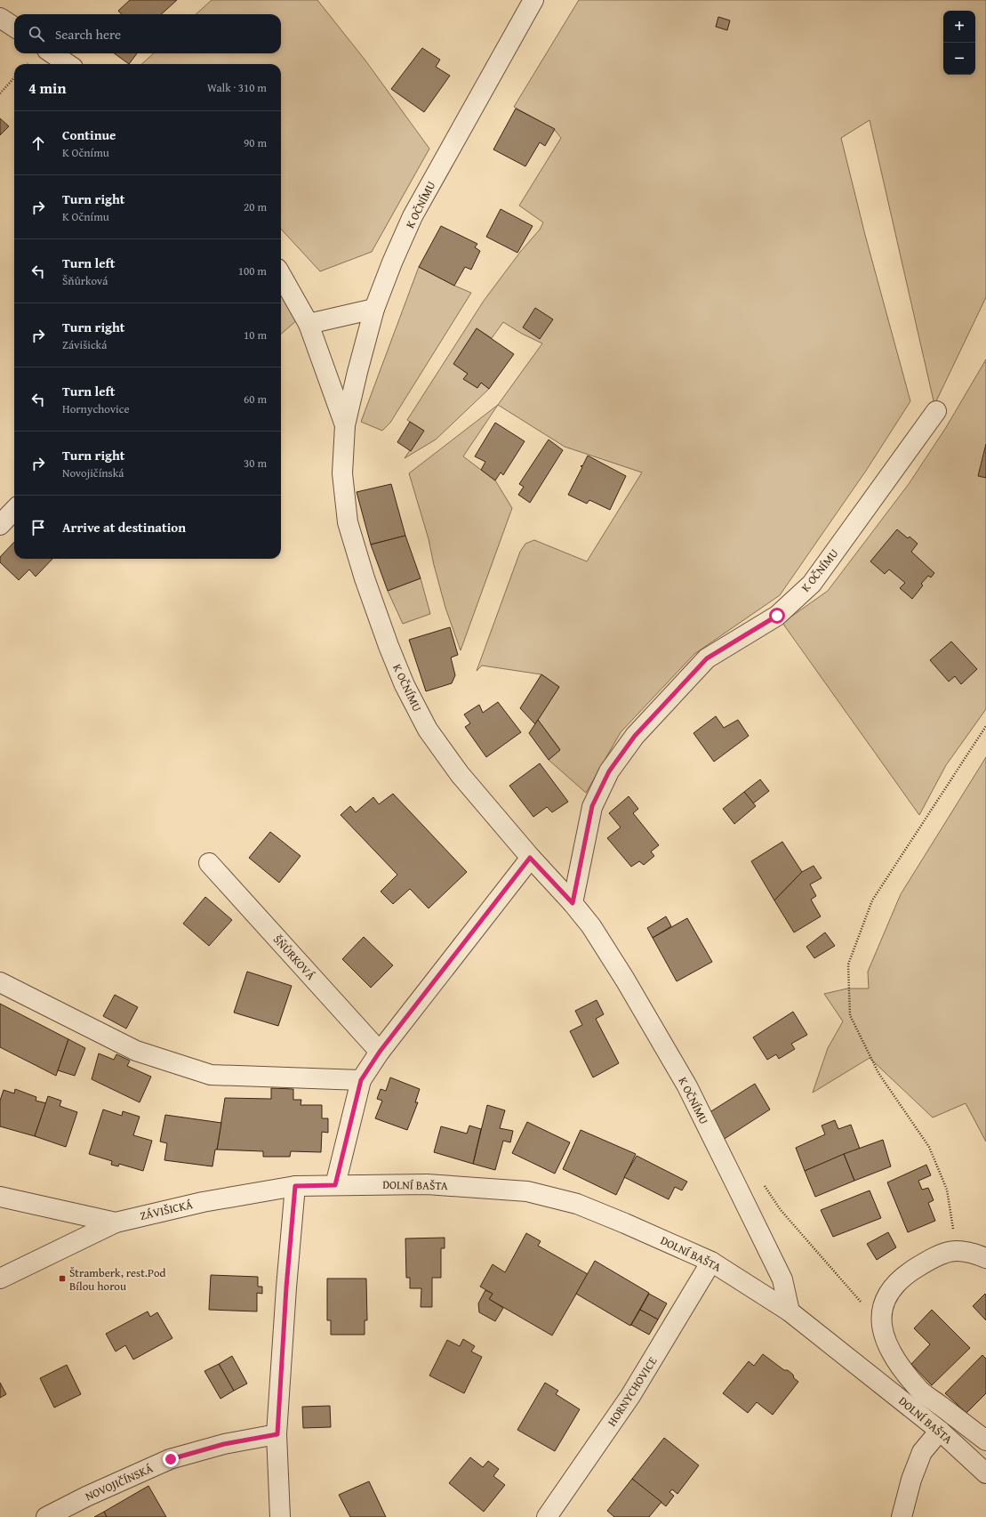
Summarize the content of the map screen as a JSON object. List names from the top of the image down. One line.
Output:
{"streets":{"street":["K OČNÍMU","ŠŇŮRKOVÁ","DOLNÍ BAŠTA","ZÁVIŠICKÁ","HORNYCHOVICE","NOVOJIČÍNSKÁ"]},"crossings":[["K OČNÍMU","DOLNÍ BAŠTA"],["DOLNÍ BAŠTA","ZÁVIŠICKÁ"],["DOLNÍ BAŠTA","HORNYCHOVICE"]],"places":{"transit":["Štramberk, rest.Pod Bílou horou"]},"page":{"map_buttons":["+","−"],"search":"Search here","heading":["4 min","Walk · 310 m"],"list":[["Continue","K Očnímu","90 m"],["Turn right","K Očnímu","20 m"],["Turn left","Šňůrková","100 m"],["Turn right","Závišická","10 m"],["Turn left","Hornychovice","60 m"],["Turn right","Novojičínská","30 m"],"Arrive at destination"]}}
